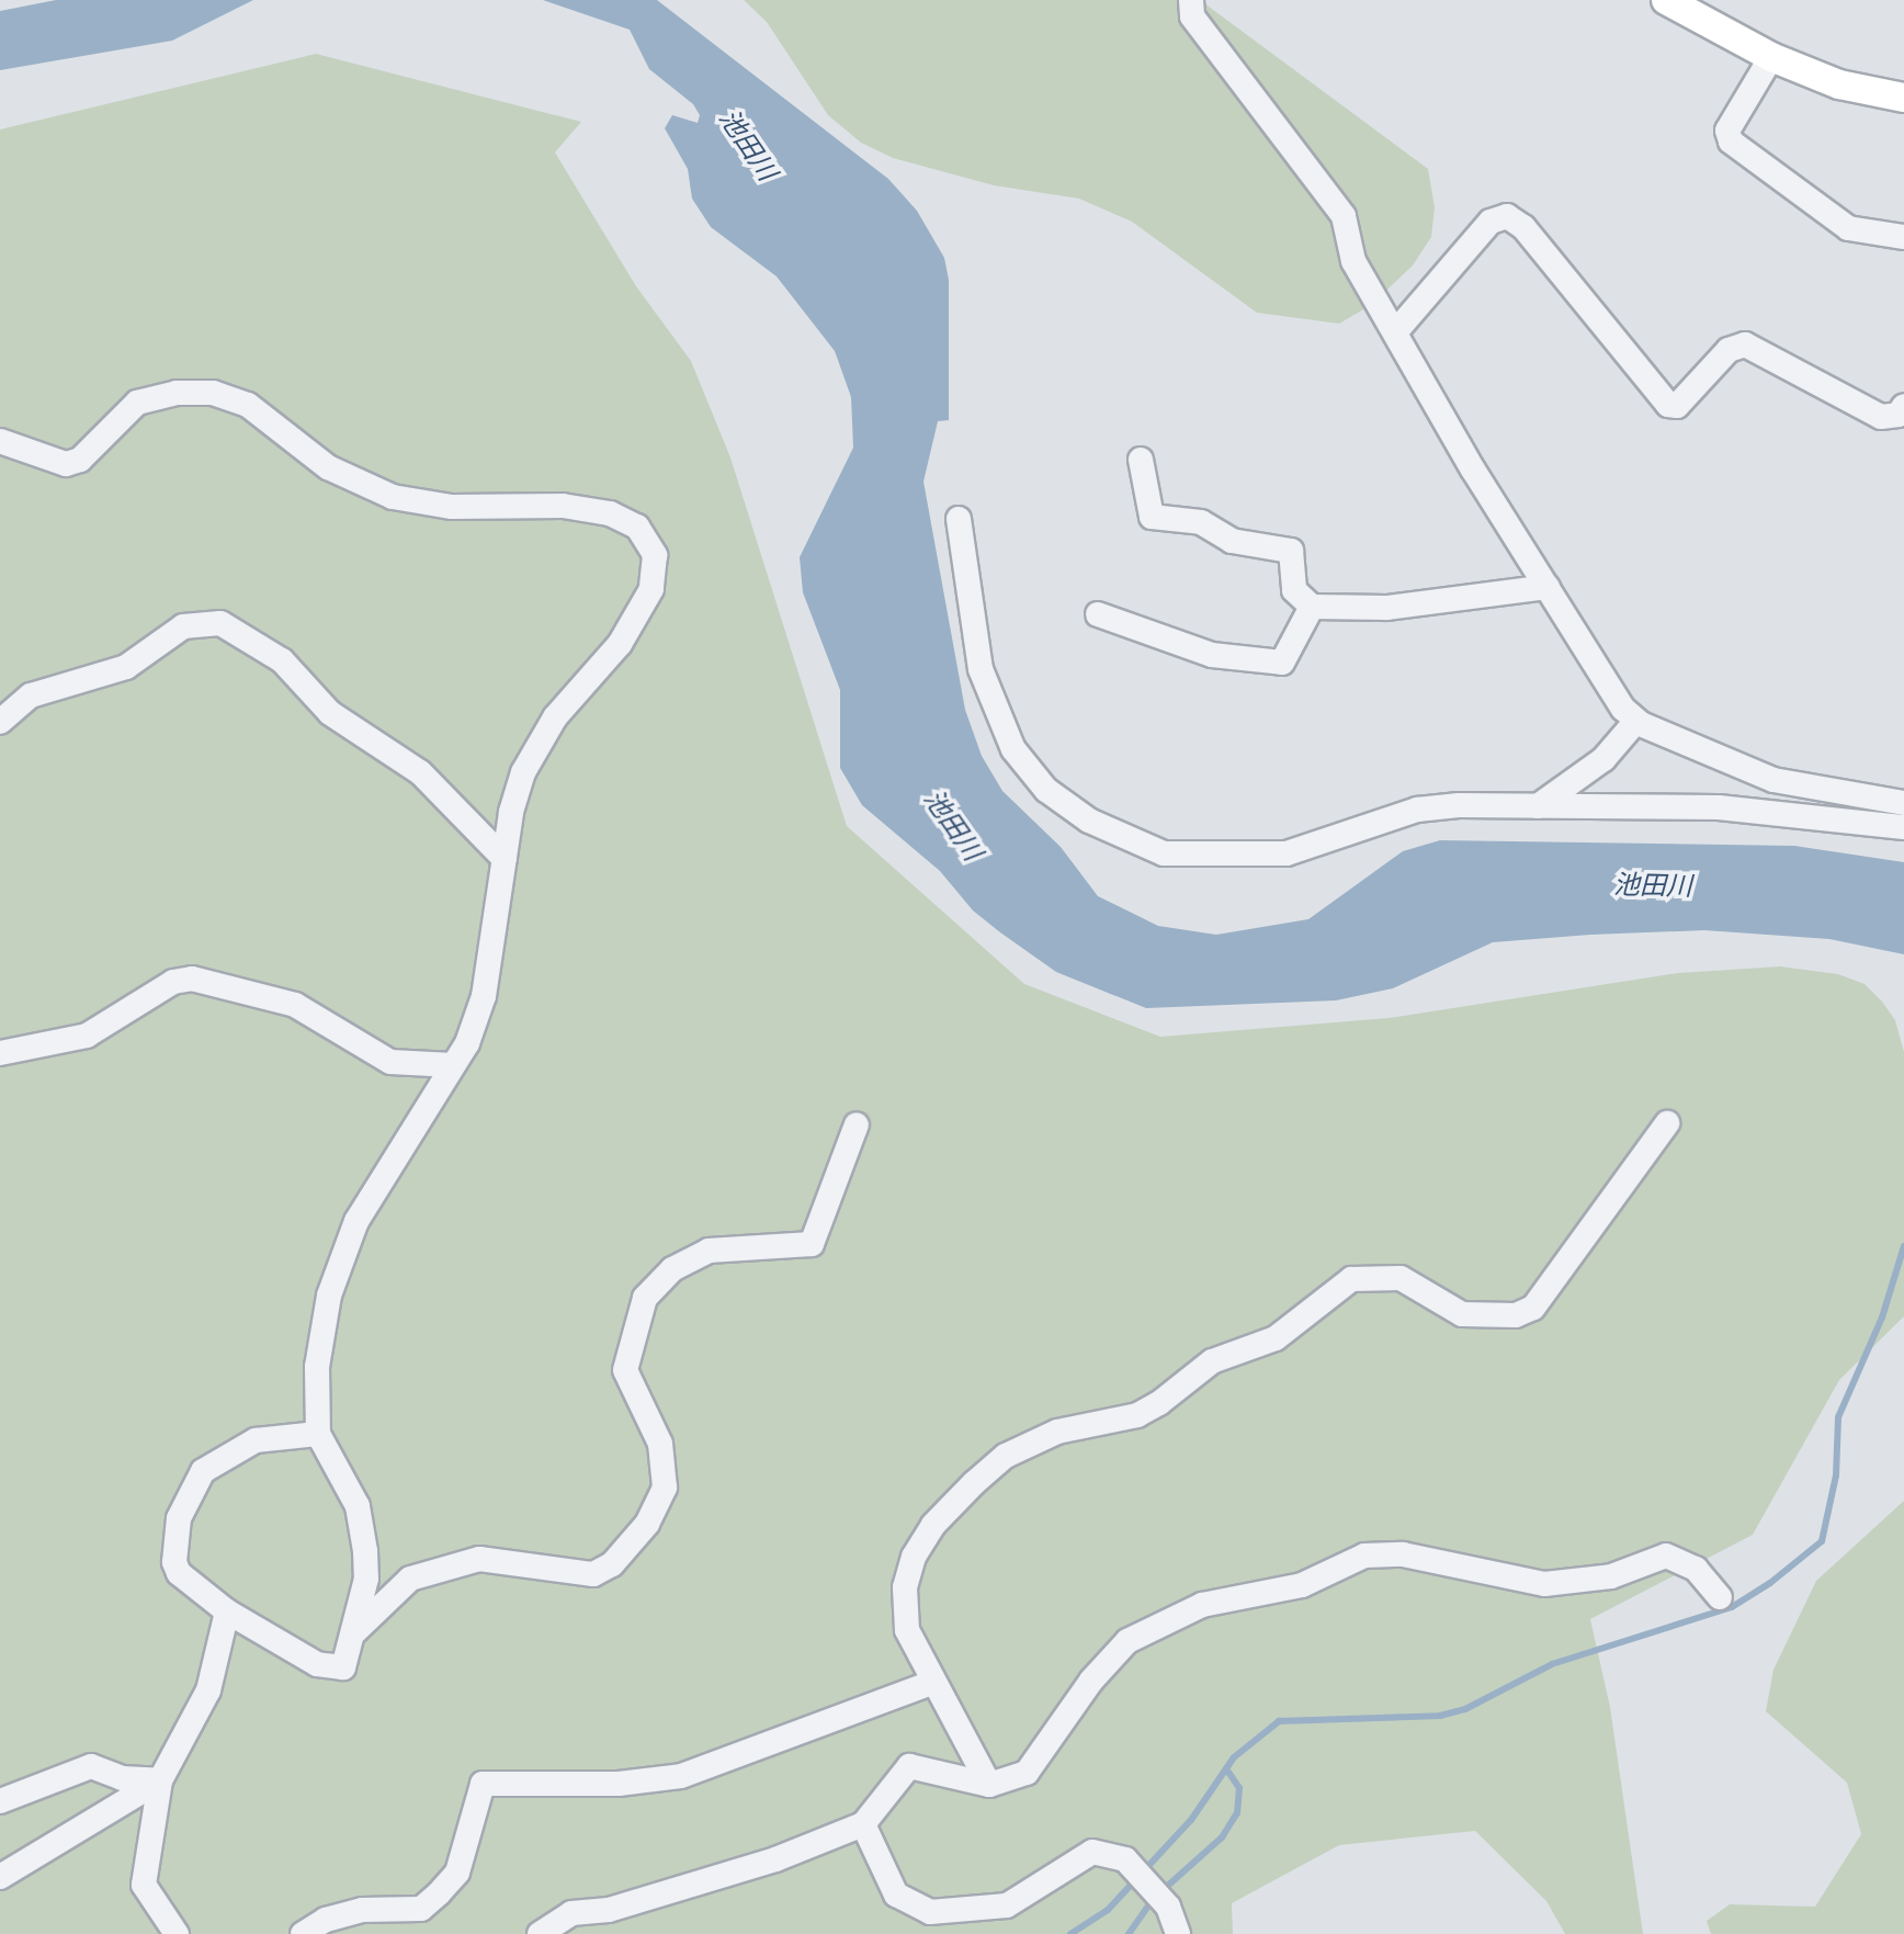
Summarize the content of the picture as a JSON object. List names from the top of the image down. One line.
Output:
{"water":["池田川"]}
